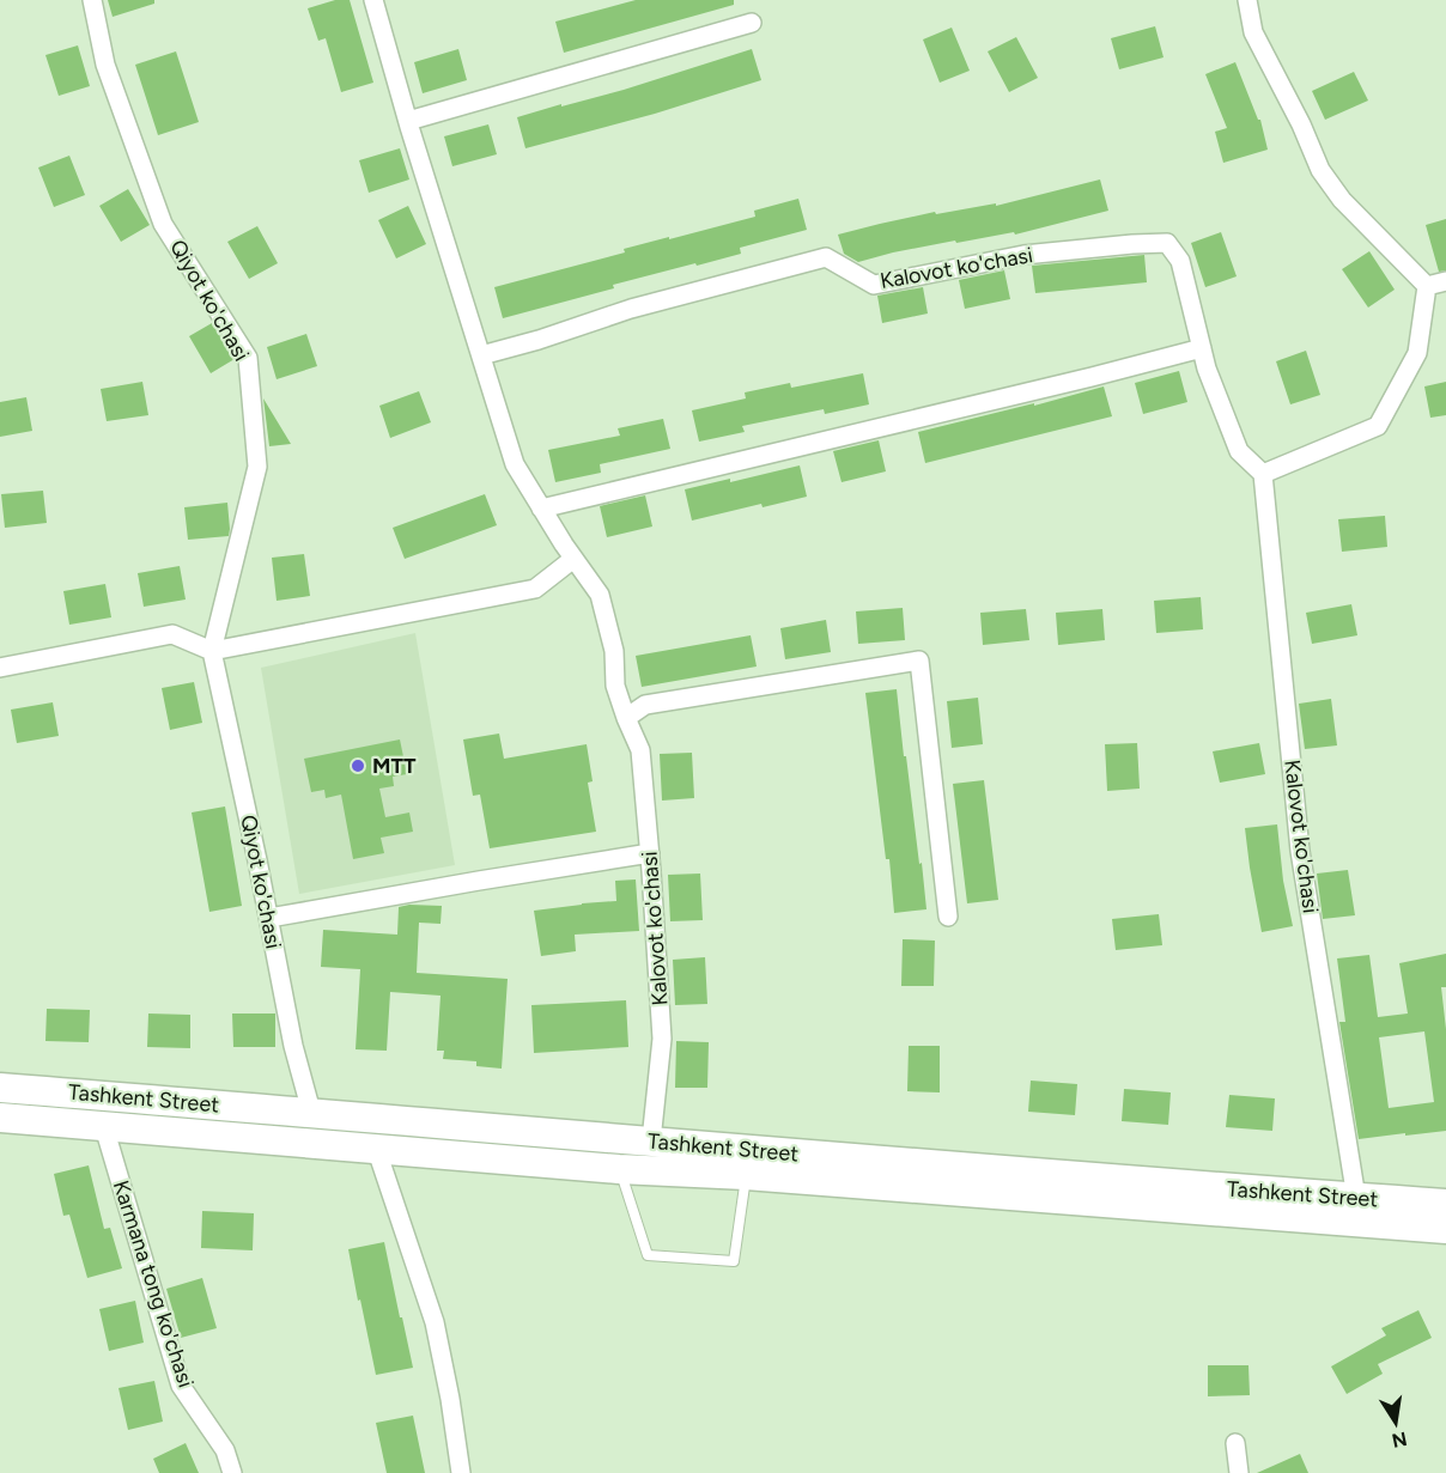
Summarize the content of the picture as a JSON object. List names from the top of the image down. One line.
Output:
{"streets":{"highway":["Tashkent Street"],"street":["Kalovot ko'chasi","Qiyot ko'chasi","Karmana tong ko'chasi"]},"crossings":[["Kalovot ko'chasi","Tashkent Street"],["Qiyot ko'chasi","Tashkent Street"],["Tashkent Street","Karmana tong ko'chasi"]],"places":["MTT"],"north":"bottom"}
